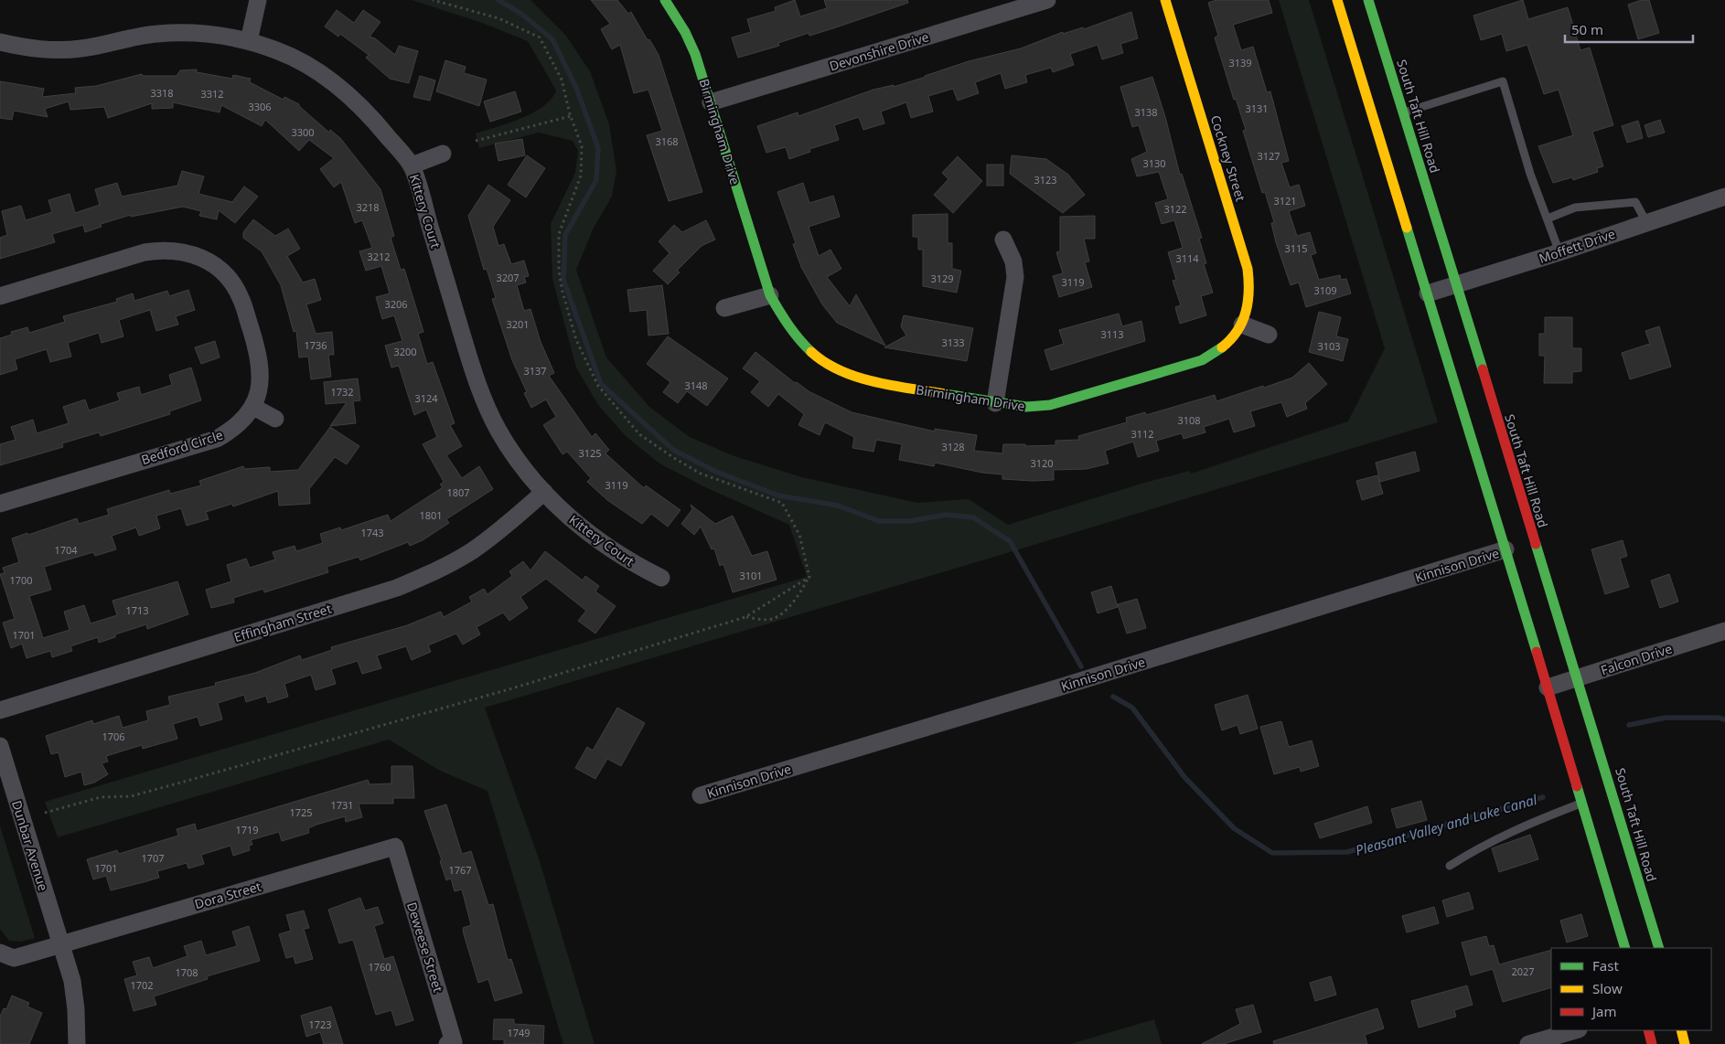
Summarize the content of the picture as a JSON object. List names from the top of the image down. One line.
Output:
{"streets":{"main road":["South Taft Hill Road","Birmingham Drive","Cockney Street"],"street":["Devonshire Drive","Kittery Court","Moffett Drive","Bedford Circle","Kinnison Drive","Effingham Street","Falcon Drive","Dunbar Avenue","Dora Street","Deweese Street"]},"crossings":[["Devonshire Drive","Birmingham Drive"],["South Taft Hill Road","Moffett Drive"],["South Taft Hill Road","Falcon Drive"],["Birmingham Drive","Cockney Street"],["Kittery Court","Effingham Street"],["Dunbar Avenue","Dora Street"],["Dora Street","Deweese Street"]],"water":["Pleasant Valley and Lake Canal"],"house_numbers":["3139","3318","3312","3306","3131","3138","3300","3168","3127","3130","3123","3121","3218","3122","3115","3212","3114","3207","3129","3119","3109","3206","3201","3113","3133","1736","3103","3200","3137","3148","1732","3124","3108","3112","3128","3125","3120","3119","1807","1801","1743","1704","3101","1700","1713","1701","1706","1731","1725","1719","1707","1701","1767","1760","2027","1708","1702","1723","1749"],"legend":["Fast","Slow","Jam"],"scale_bar":"50 m"}
